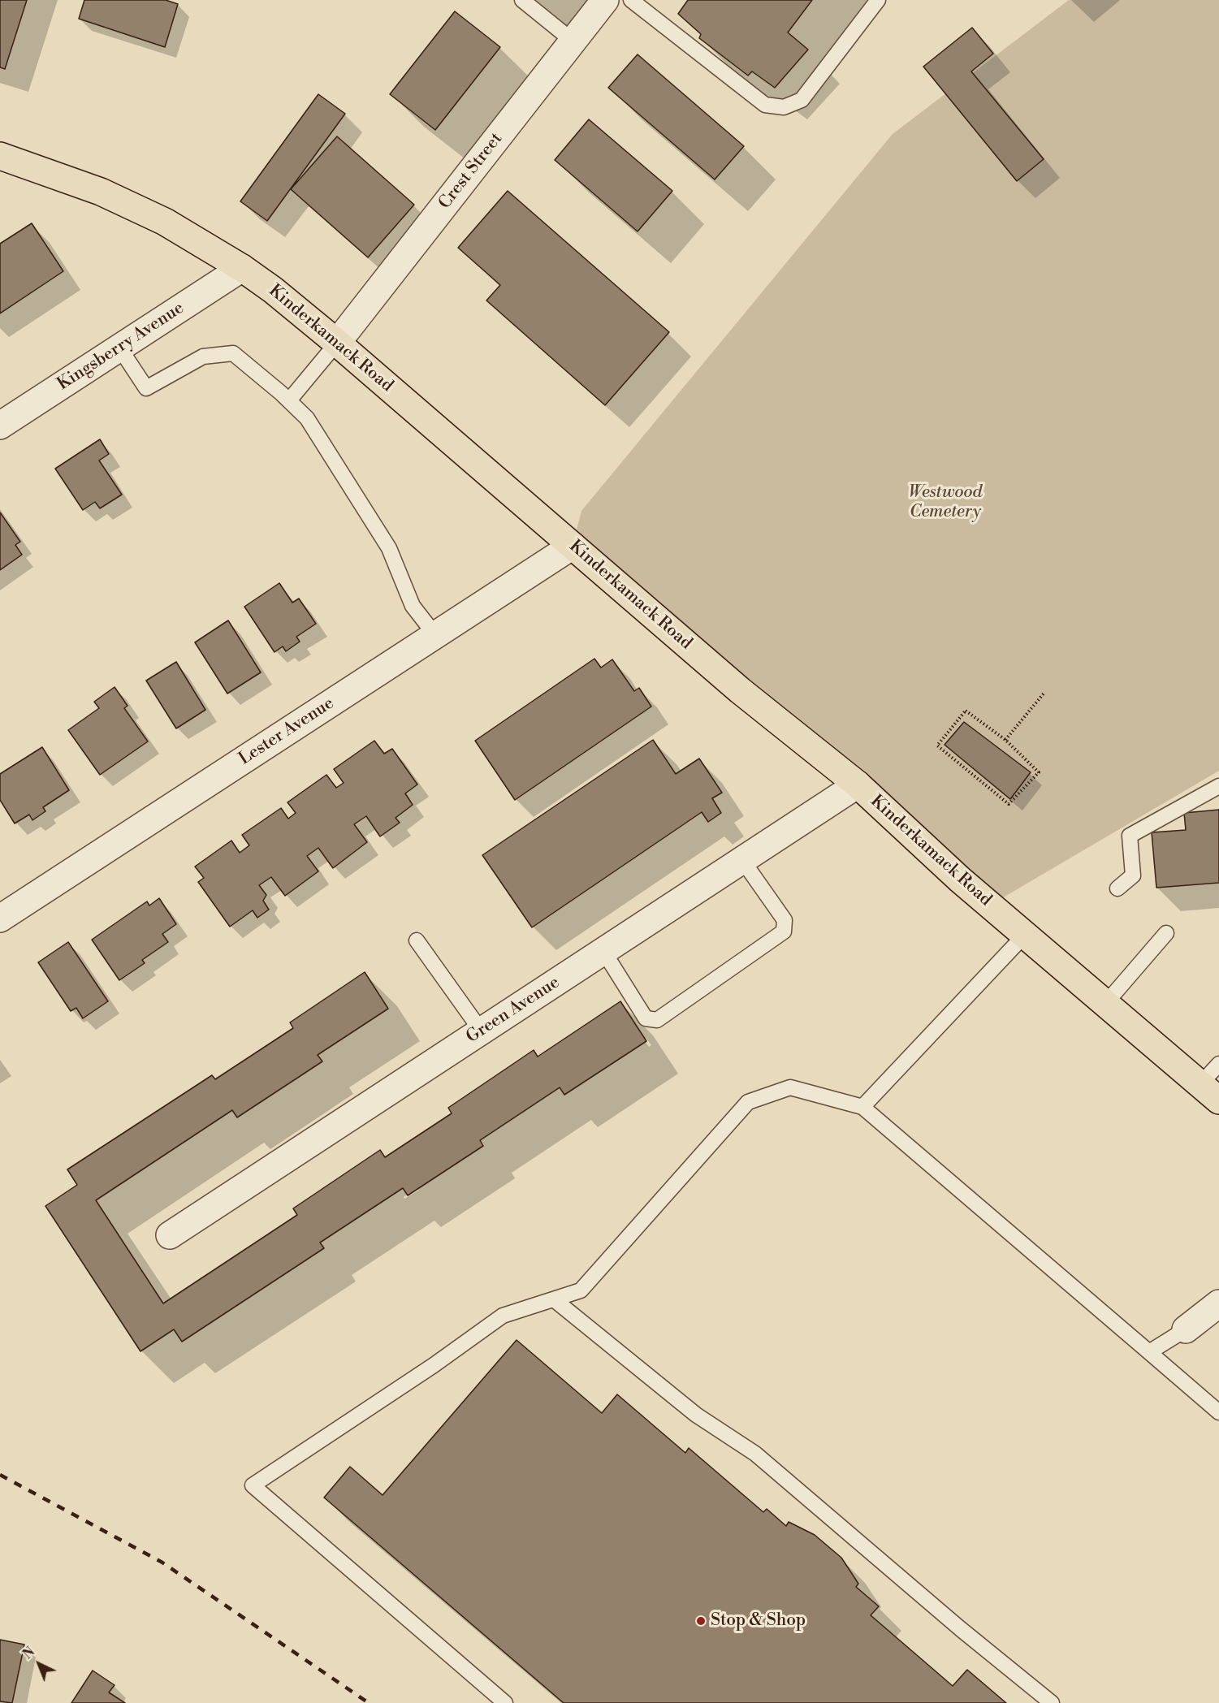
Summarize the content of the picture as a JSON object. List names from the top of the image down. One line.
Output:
{"streets":{"main road":["Kinderkamack Road"],"street":["Crest Street","Kingsberry Avenue","Lester Avenue","Green Avenue"]},"crossings":[["Crest Street","Kinderkamack Road"],["Kinderkamack Road","Kingsberry Avenue"],["Kinderkamack Road","Lester Avenue"],["Kinderkamack Road","Green Avenue"]],"parks":["Westwood Cemetery"],"places":["Stop & Shop"],"north":"top left"}
